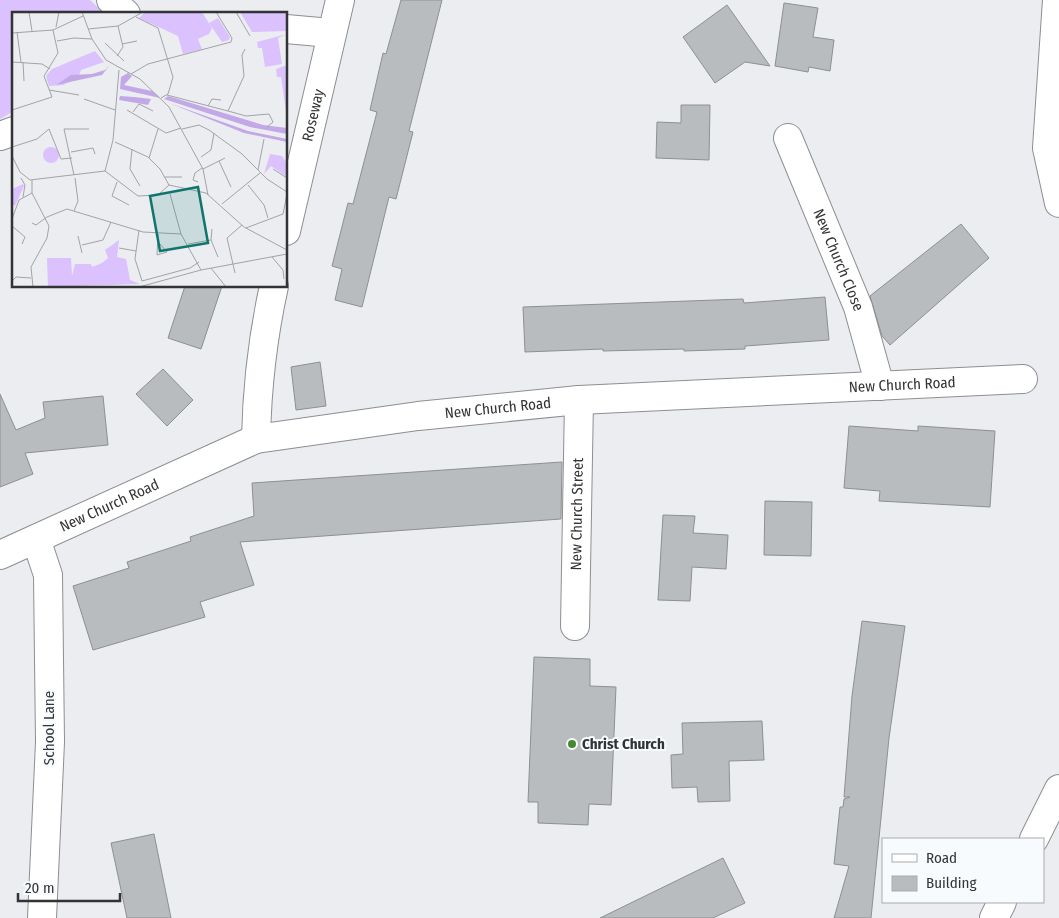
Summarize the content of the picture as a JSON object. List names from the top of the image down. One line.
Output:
{"streets":{"street":["Roseway","New Church Close","New Church Road","New Church Street","School Lane"]},"crossings":[["New Church Close","New Church Road"],["New Church Road","New Church Street"],["New Church Road","School Lane"]],"places":["Christ Church"],"legend":["Road","Building"],"scale_bar":"20 m"}
